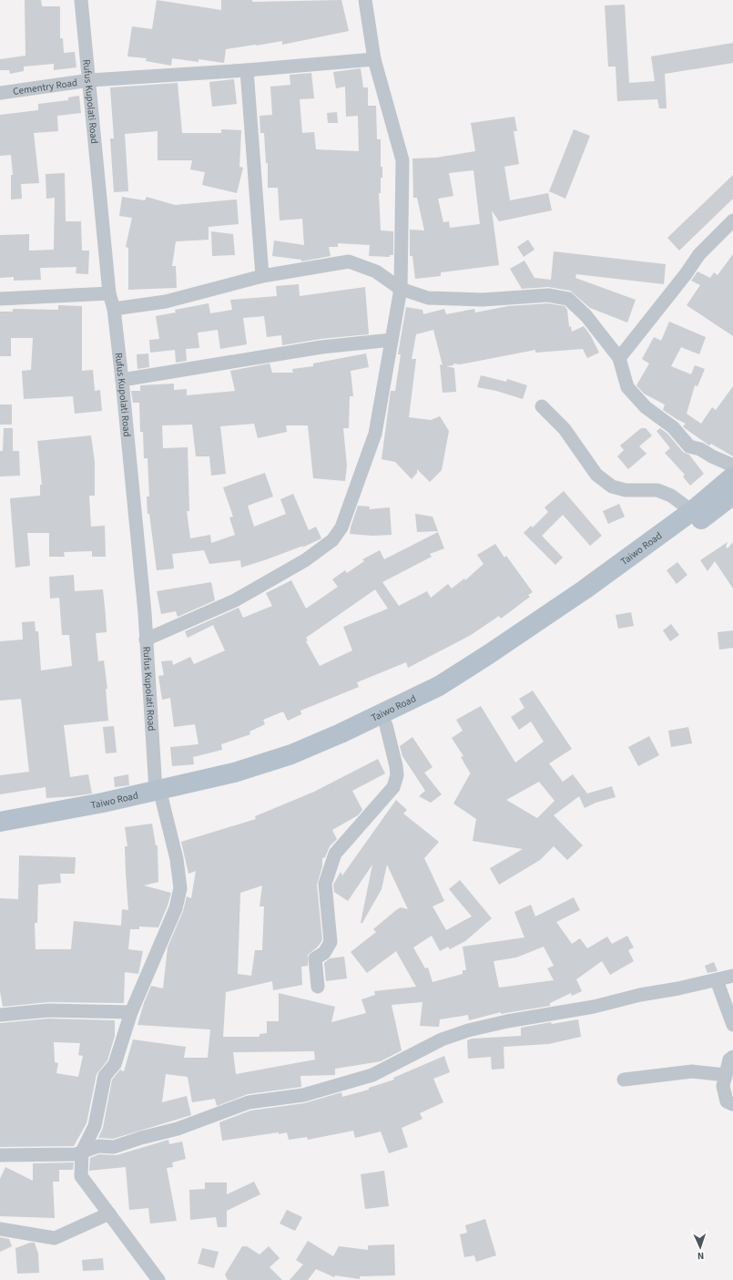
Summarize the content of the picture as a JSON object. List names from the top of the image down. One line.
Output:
{"streets":{"main road":["Taiwo Road"],"street":["Cementry Road","Rufus Kupolati Road"]},"crossings":[["Cementry Road","Rufus Kupolati Road"],["Rufus Kupolati Road","Taiwo Road"]],"north":"bottom"}
